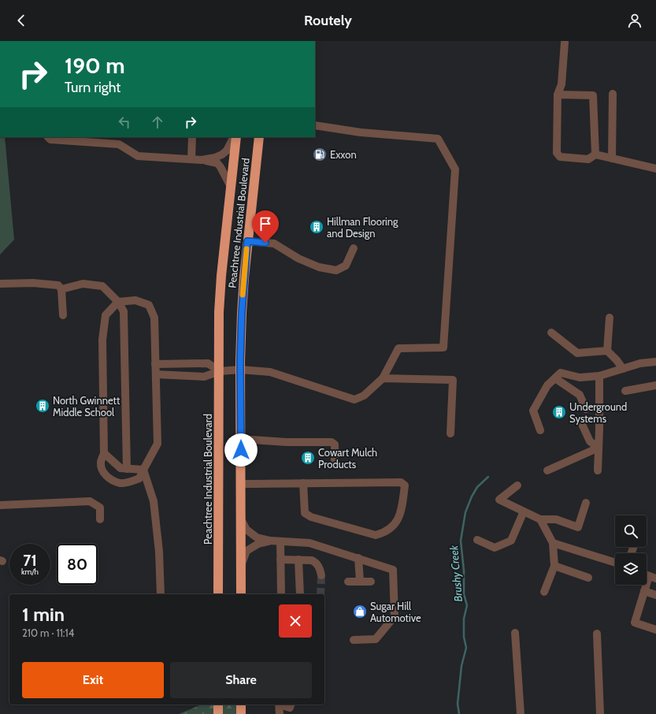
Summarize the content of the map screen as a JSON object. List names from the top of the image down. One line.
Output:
{"streets":{"highway":["Peachtree Industrial Boulevard"]},"water":["Brushy Creek"],"places":{"fuel station":["Exxon"],"building":["Hillman Flooring and Design","North Gwinnett Middle School","Underground Systems","Cowart Mulch Products"],"shop":["Sugar Hill Automotive"]},"page":{"header":"Routely","turn":["190 m","Turn right"],"speed":"71 km/h","limit":"80","heading":["1 min","210 m · 11:14"],"buttons":["Exit","Share"]}}
